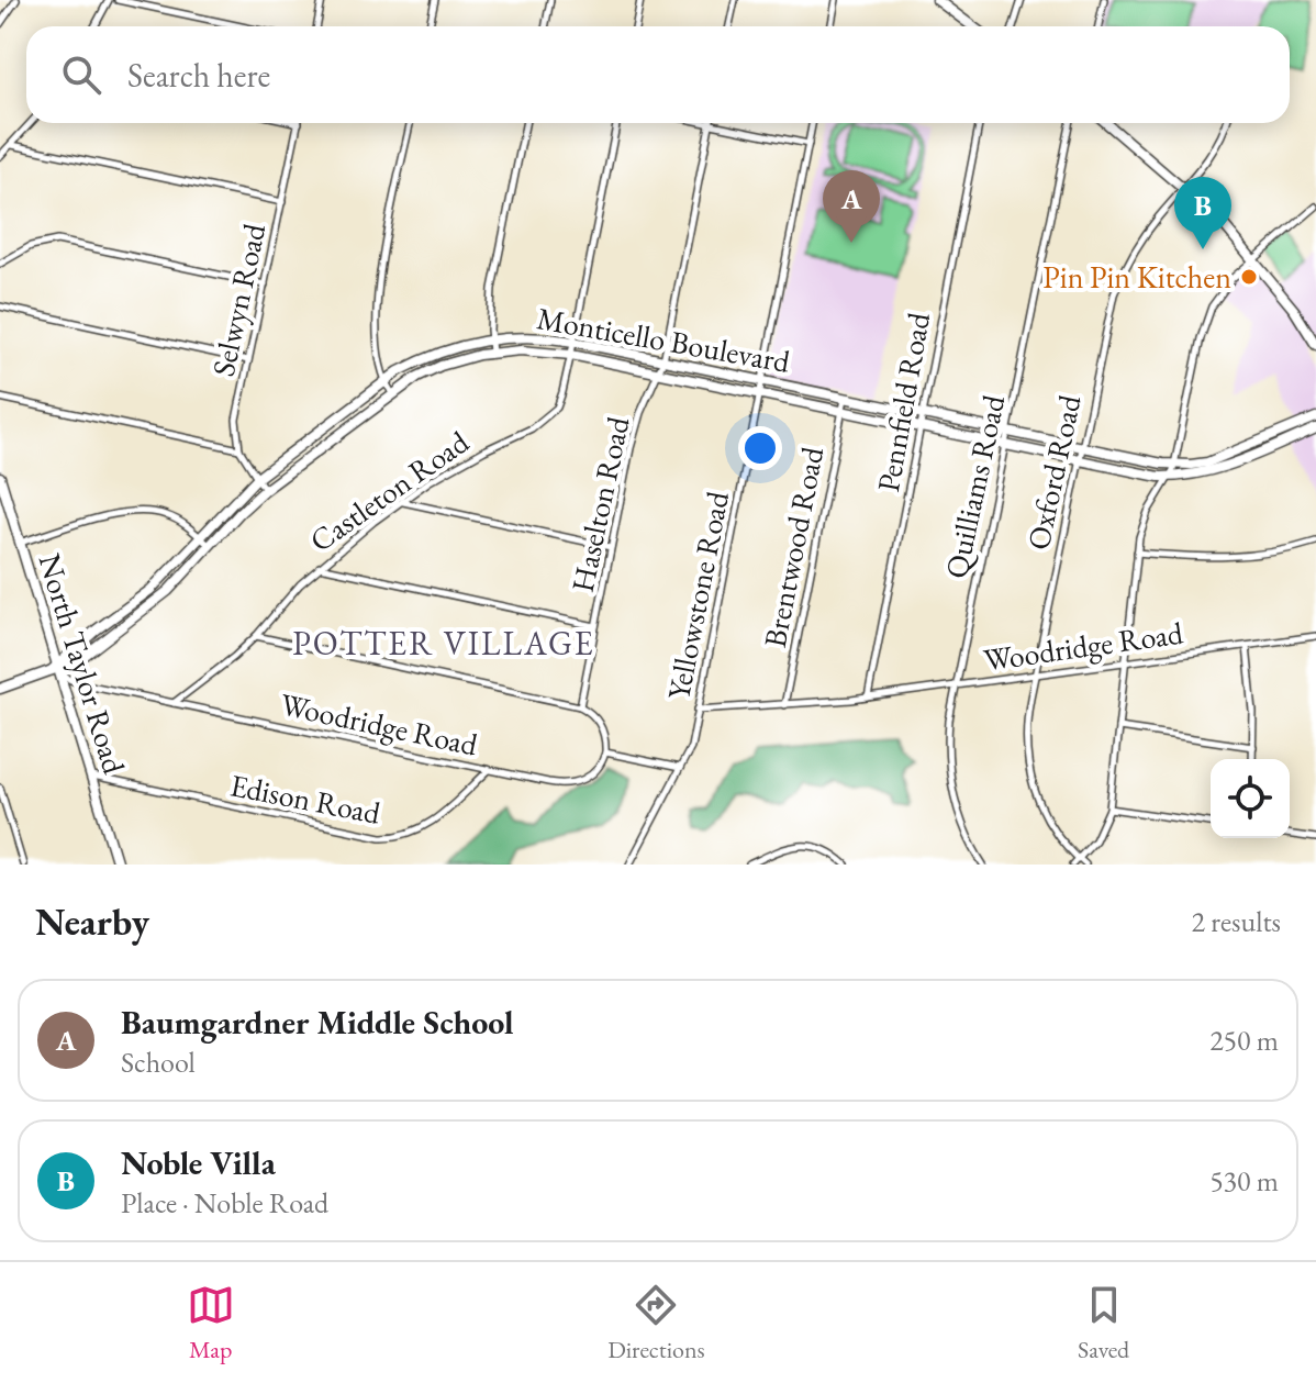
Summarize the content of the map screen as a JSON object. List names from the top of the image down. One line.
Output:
{"streets":{"main road":["Monticello Boulevard","North Taylor Road"],"street":["Selwyn Road","Pennfield Road","Oxford Road","Quilliams Road","Castleton Road","Haselton Road","Brentwood Road","Yellowstone Road","Woodridge Road","Edison Road"]},"crossings":[["Selwyn Road","Monticello Boulevard"],["Monticello Boulevard","Pennfield Road"],["Monticello Boulevard","Oxford Road"],["Monticello Boulevard","Quilliams Road"],["Monticello Boulevard","Castleton Road"],["Monticello Boulevard","Haselton Road"],["Monticello Boulevard","Brentwood Road"],["Monticello Boulevard","Yellowstone Road"],["Monticello Boulevard","Woodridge Road"],["Monticello Boulevard","North Taylor Road"],["Pennfield Road","Woodridge Road"],["Oxford Road","Woodridge Road"],["Quilliams Road","Woodridge Road"],["Castleton Road","Woodridge Road"],["Brentwood Road","Woodridge Road"],["Yellowstone Road","Woodridge Road"],["Woodridge Road","North Taylor Road"],["Woodridge Road","Edison Road"],["North Taylor Road","Edison Road"]],"districts":["POTTER VILLAGE"],"places":["Pin Pin Kitchen"],"page":{"search":"Search here","pins":["A","B"],"heading":["Nearby","2 results"],"list":[{"mark":"A","name":"Baumgardner Middle School","note":"School","value":"250 m"},{"mark":"B","name":"Noble Villa","note":"Place · Noble Road","value":"530 m"}],"nav":["Map","Directions","Saved"]}}
